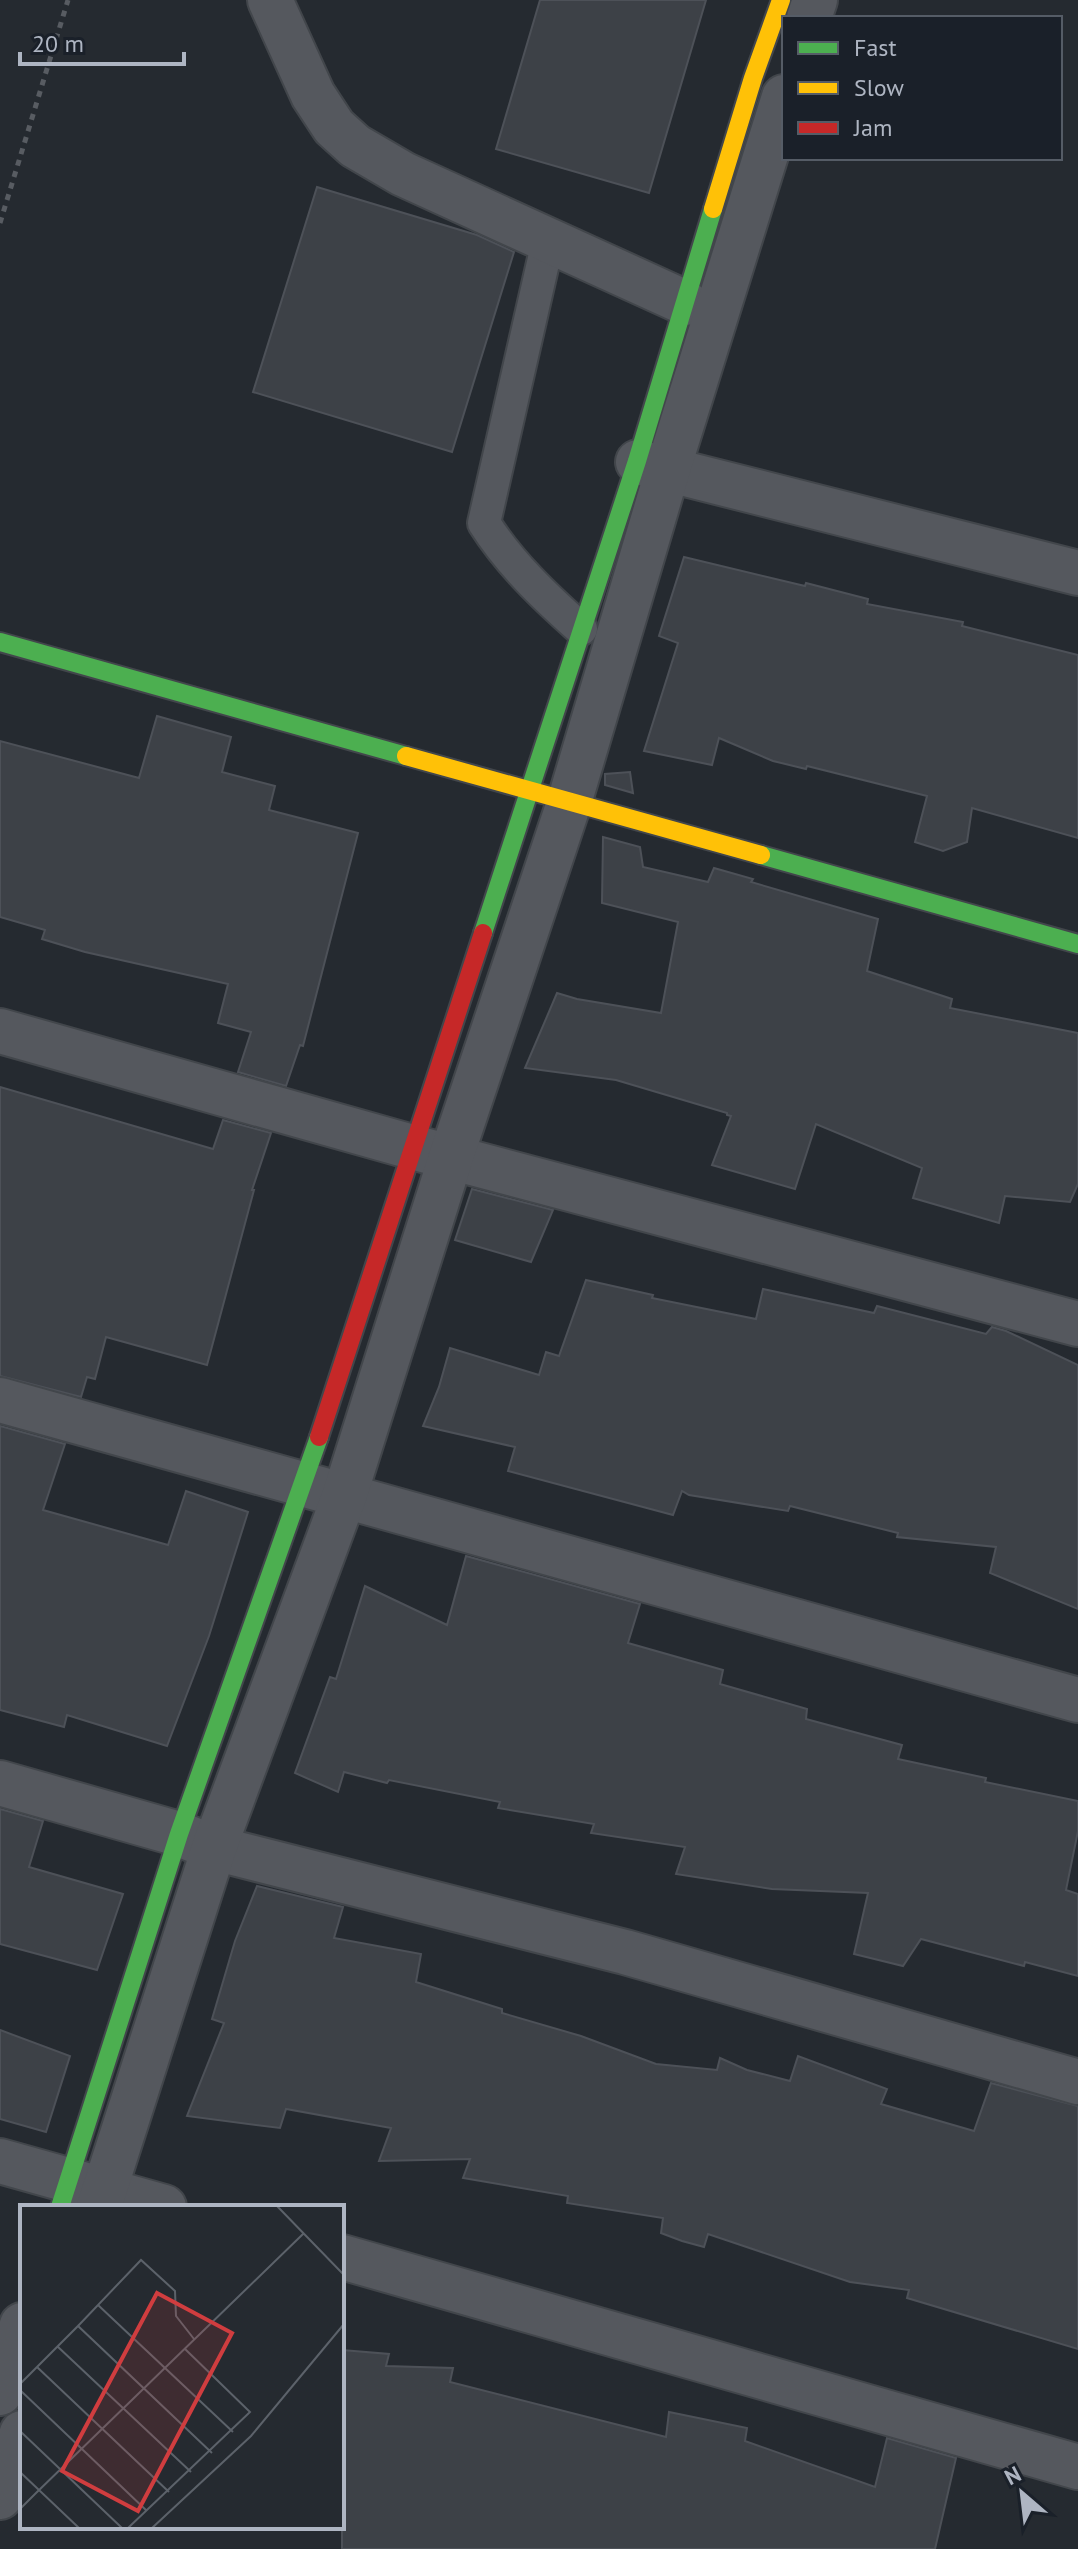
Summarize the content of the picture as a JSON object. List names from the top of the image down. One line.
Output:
{"legend":["Fast","Slow","Jam"],"scale_bar":"20 m","north":"top left"}
